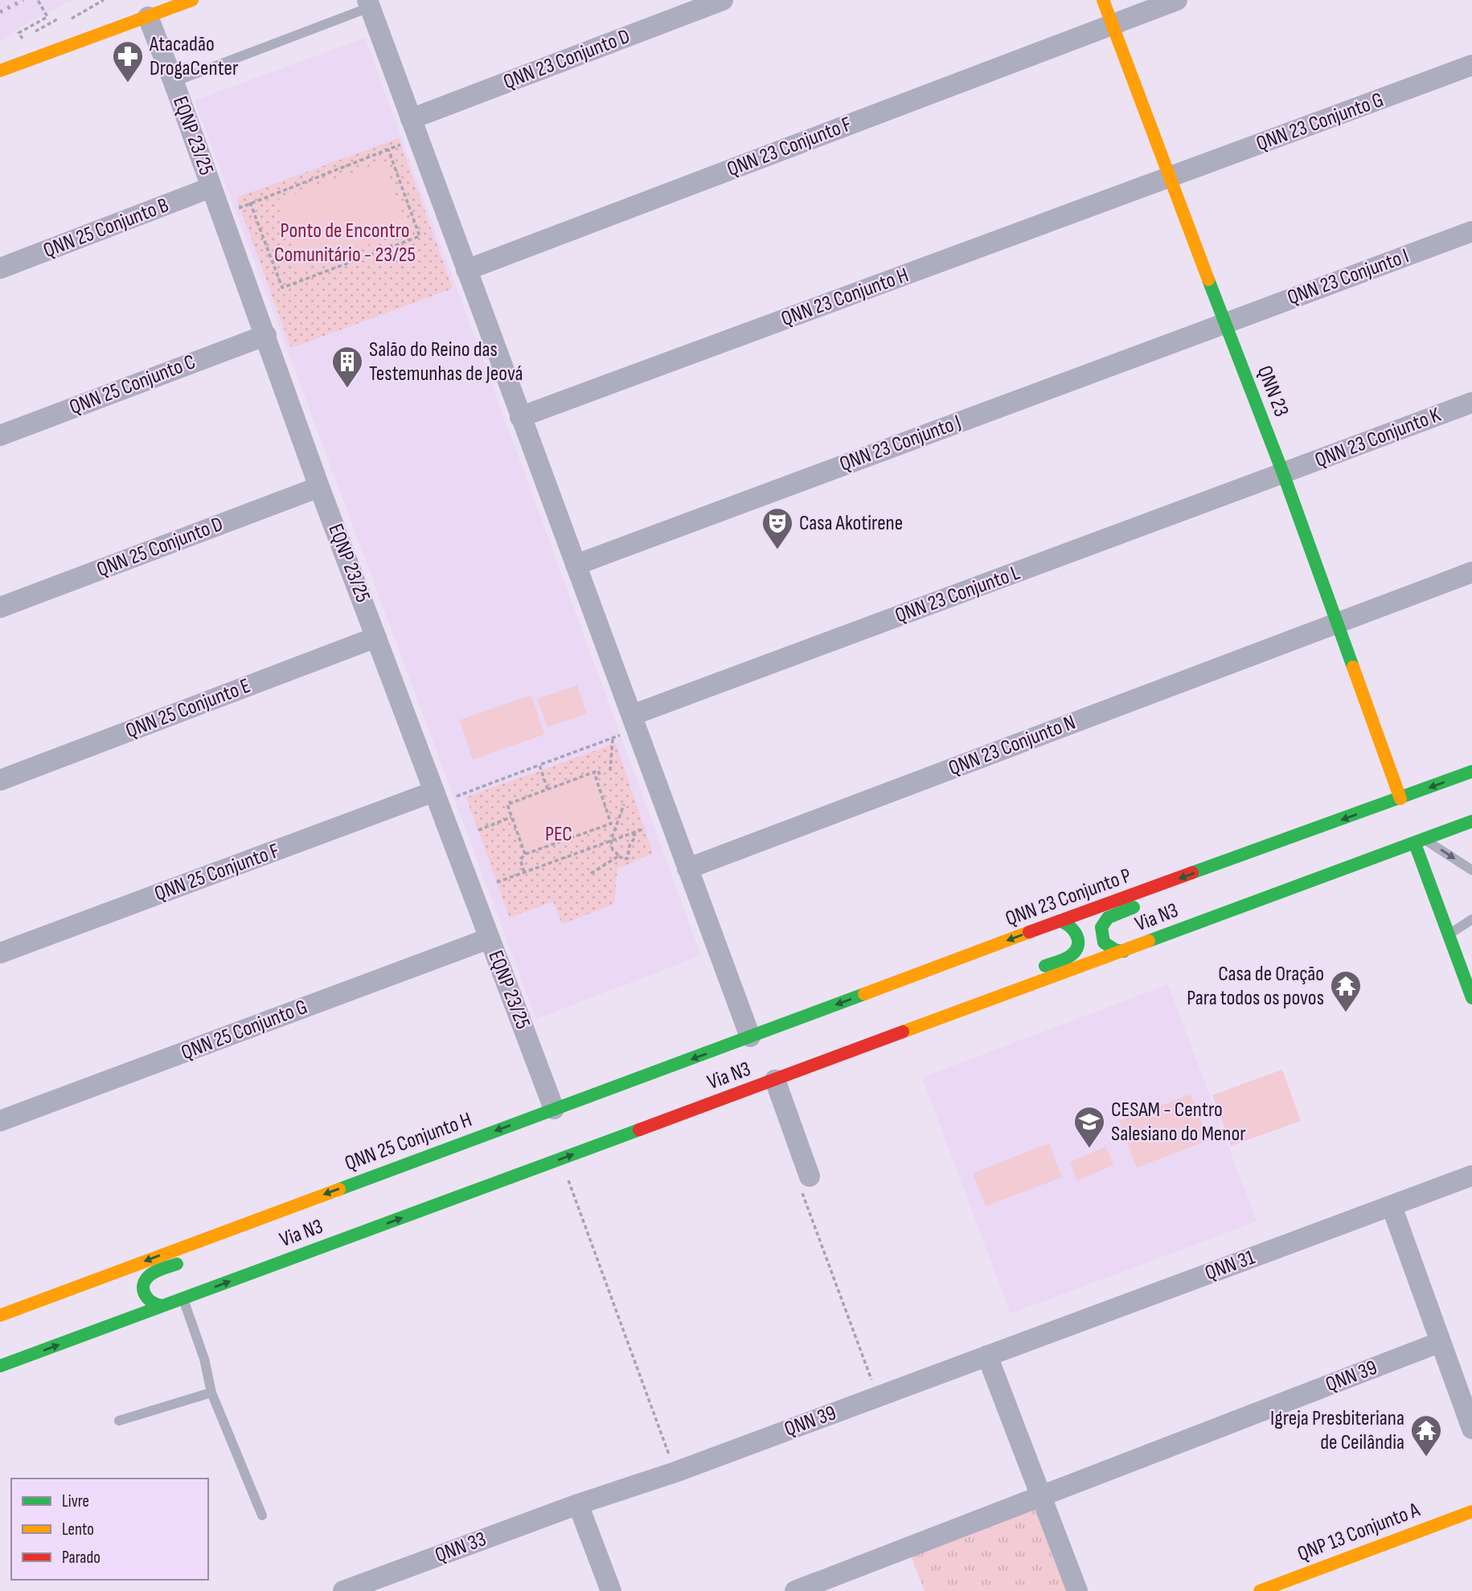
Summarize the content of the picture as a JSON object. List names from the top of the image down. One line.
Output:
{"streets":{"main road":["QNN 23","QNN 23 Conjunto P","Via N3","QNN 25 Conjunto H","QNP 13 Conjunto A"],"street":["QNN 23 Conjunto D","QNN 23 Conjunto G","EQNP 23/25","QNN 23 Conjunto F","QNN 25 Conjunto B","QNN 23 Conjunto I","QNN 23 Conjunto H","QNN 25 Conjunto C","QNN 23 Conjunto K","QNN 23 Conjunto J","QNN 25 Conjunto D","QNN 23 Conjunto L","QNN 25 Conjunto E","QNN 23 Conjunto N","QNN 25 Conjunto F","QNN 25 Conjunto G","QNN 31","QNN 39","QNN 33"]},"crossings":[["QNN 23 Conjunto G","QNN 23 Conjunto H"],["QNN 23 Conjunto G","QNN 23"],["EQNP 23/25","QNN 25 Conjunto B"],["EQNP 23/25","QNN 25 Conjunto C"],["EQNP 23/25","QNN 25 Conjunto D"],["EQNP 23/25","QNN 25 Conjunto E"],["EQNP 23/25","QNN 25 Conjunto F"],["EQNP 23/25","Via N3"],["EQNP 23/25","QNN 25 Conjunto G"],["EQNP 23/25","QNN 25 Conjunto H"],["QNN 23 Conjunto F","QNN 23"],["QNN 23 Conjunto I","QNN 23"],["QNN 23 Conjunto I","QNN 23 Conjunto J"],["QNN 23 Conjunto H","QNN 23"],["QNN 23","QNN 23 Conjunto K"],["QNN 23","QNN 23 Conjunto J"],["QNN 23","QNN 23 Conjunto L"],["QNN 23","QNN 23 Conjunto N"],["QNN 23","QNN 23 Conjunto P"],["QNN 23 Conjunto K","QNN 23 Conjunto L"],["QNN 23 Conjunto P","Via N3"],["Via N3","QNN 25 Conjunto H"],["QNN 31","QNN 39"],["QNN 39","QNN 33"]],"one_way":["QNN 23 Conjunto P","QNN 25 Conjunto H"],"parks":["Ponto de Encontro Comunitário - 23/25","PEC"],"places":{"pharmacy":["Atacadão DrogaCenter"],"building":["Salão do Reino das Testemunhas de Jeová"],"theatre":["Casa Akotirene"],"temple":["Casa de Oração Para todos os povos","Igreja Presbiteriana de Ceilândia"],"school or university":["CESAM - Centro Salesiano do Menor"]},"legend":["Livre","Lento","Parado"]}
